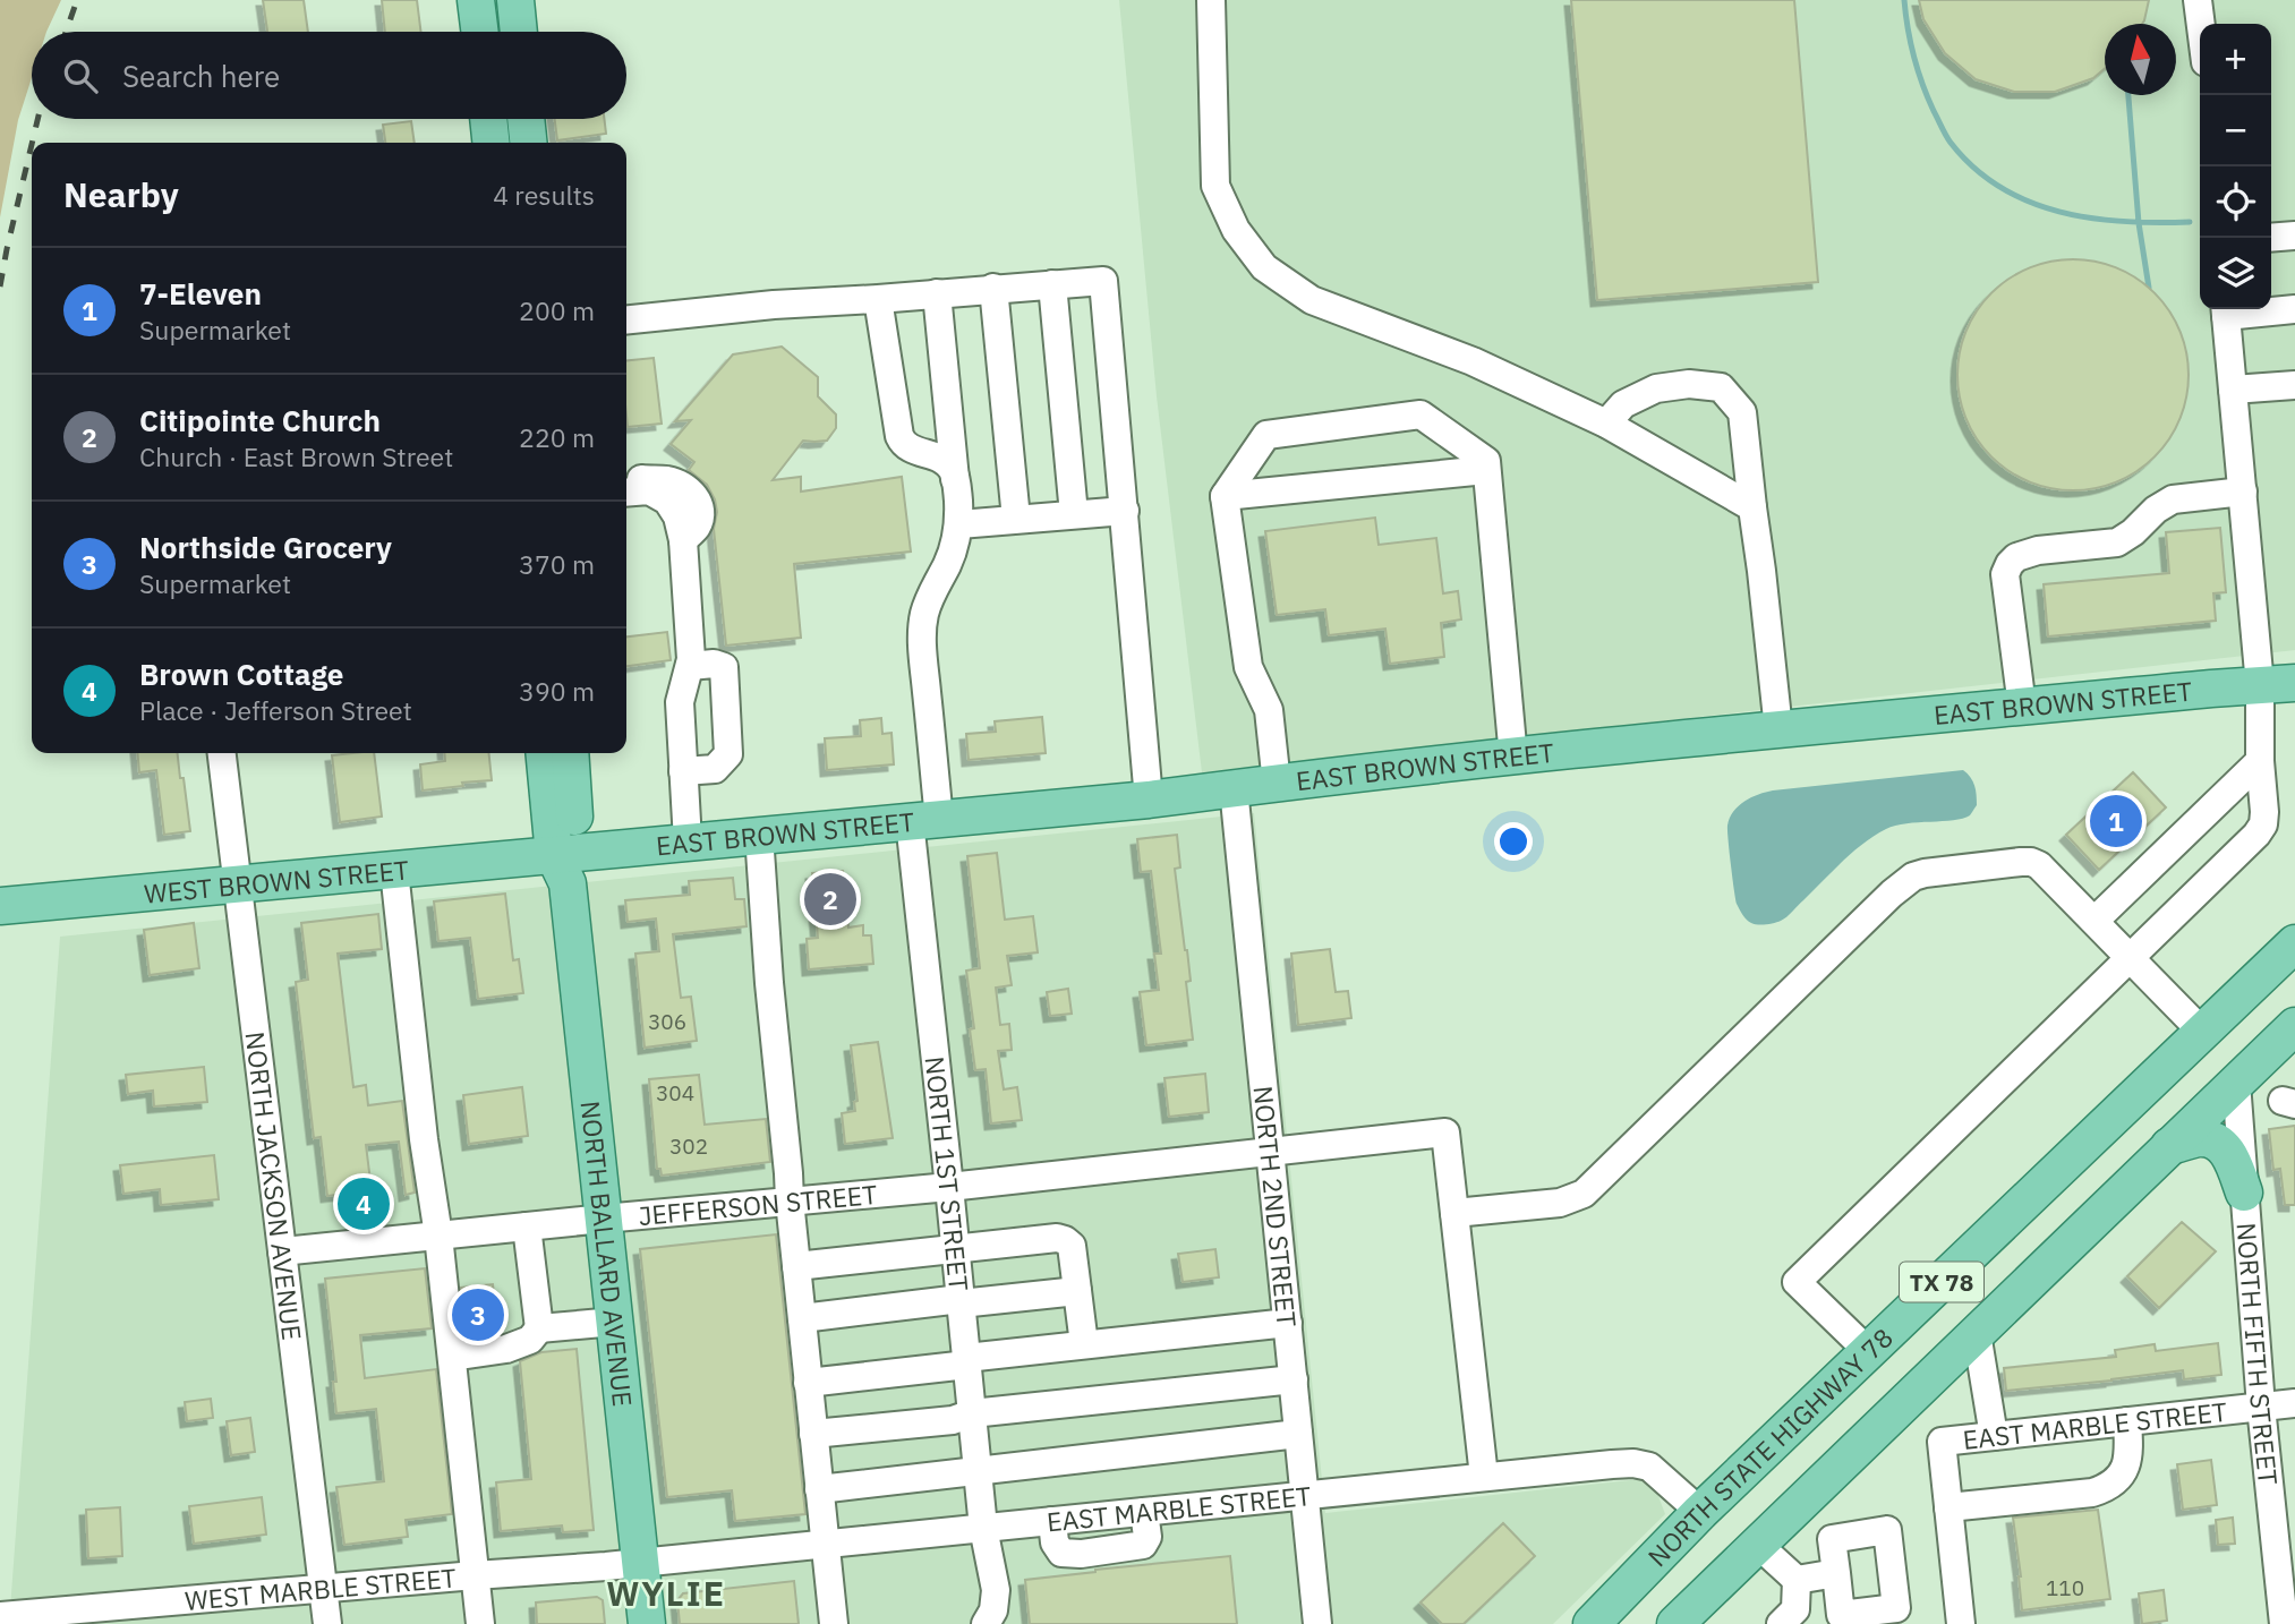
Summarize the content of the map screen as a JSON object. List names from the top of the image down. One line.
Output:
{"streets":{"main road":["EAST BROWN STREET","WEST BROWN STREET","NORTH BALLARD AVENUE","TX 78","NORTH STATE HIGHWAY 78"],"street":["NORTH 1ST STREET","NORTH JACKSON AVENUE","JEFFERSON STREET","NORTH 2ND STREET","NORTH FIFTH STREET","EAST MARBLE STREET","WEST MARBLE STREET"]},"crossings":[["EAST BROWN STREET","WEST BROWN STREET"],["EAST BROWN STREET","NORTH 1ST STREET"],["EAST BROWN STREET","NORTH 2ND STREET"],["EAST BROWN STREET","NORTH BALLARD AVENUE"],["WEST BROWN STREET","NORTH JACKSON AVENUE"],["WEST BROWN STREET","NORTH BALLARD AVENUE"],["NORTH 1ST STREET","JEFFERSON STREET"],["NORTH 1ST STREET","EAST MARBLE STREET"],["NORTH JACKSON AVENUE","JEFFERSON STREET"],["NORTH JACKSON AVENUE","WEST MARBLE STREET"],["JEFFERSON STREET","NORTH 2ND STREET"],["JEFFERSON STREET","NORTH BALLARD AVENUE"],["NORTH 2ND STREET","EAST MARBLE STREET"],["NORTH BALLARD AVENUE","EAST MARBLE STREET"],["NORTH BALLARD AVENUE","WEST MARBLE STREET"],["TX 78","NORTH FIFTH STREET"],["NORTH FIFTH STREET","EAST MARBLE STREET"],["EAST MARBLE STREET","NORTH STATE HIGHWAY 78"],["EAST MARBLE STREET","WEST MARBLE STREET"]],"districts":["WYLIE"],"house_numbers":["306","304","302","110"],"north":"top","page":{"map_buttons":["+","−"],"search":"Search here","heading":["Nearby","4 results"],"list":[{"mark":"1","name":"7-Eleven","note":"Supermarket","value":"200 m"},{"mark":"2","name":"Citipointe Church","note":"Church · East Brown Street","value":"220 m"},{"mark":"3","name":"Northside Grocery","note":"Supermarket","value":"370 m"},{"mark":"4","name":"Brown Cottage","note":"Place · Jefferson Street","value":"390 m"}],"pins":["1","2","4","3"]}}
